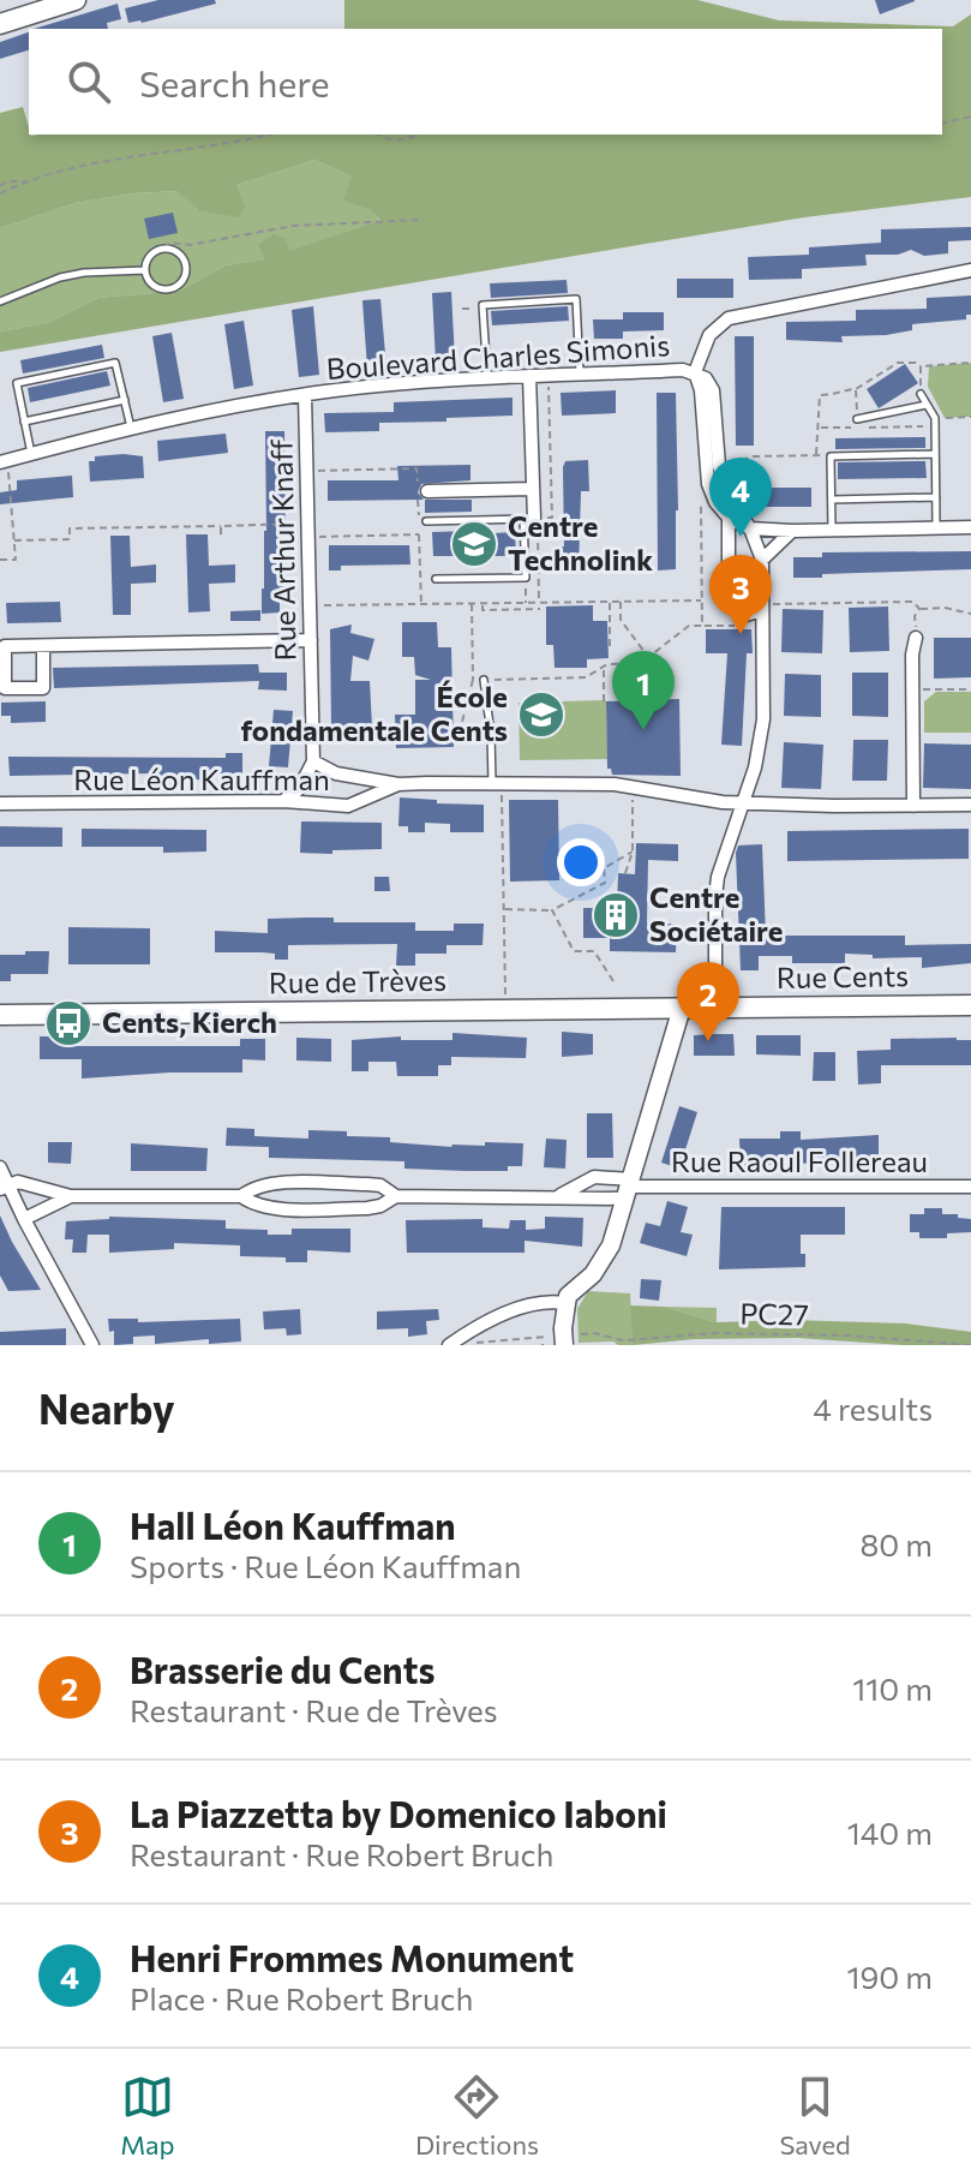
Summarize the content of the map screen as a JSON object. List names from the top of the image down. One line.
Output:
{"streets":{"main road":["Rue Cents","Rue de Trèves"],"street":["Boulevard Charles Simonis","Rue Arthur Knaff","Rue Léon Kauffman","Rue Raoul Follereau"],"path":["PC27"]},"crossings":[["Boulevard Charles Simonis","Rue Arthur Knaff"],["Rue Cents","Rue de Trèves"]],"places":{"school or university":["Centre Technolink","École fondamentale Cents"],"building":["Centre Sociétaire"],"bus stop":["Cents, Kierch"]},"page":{"search":"Search here","pins":["4","3","1","2"],"heading":["Nearby","4 results"],"list":[{"mark":"1","name":"Hall Léon Kauffman","note":"Sports · Rue Léon Kauffman","value":"80 m"},{"mark":"2","name":"Brasserie du Cents","note":"Restaurant · Rue de Trèves","value":"110 m"},{"mark":"3","name":"La Piazzetta by Domenico Iaboni","note":"Restaurant · Rue Robert Bruch","value":"140 m"},{"mark":"4","name":"Henri Frommes Monument","note":"Place · Rue Robert Bruch","value":"190 m"}],"nav":["Map","Directions","Saved"]}}
